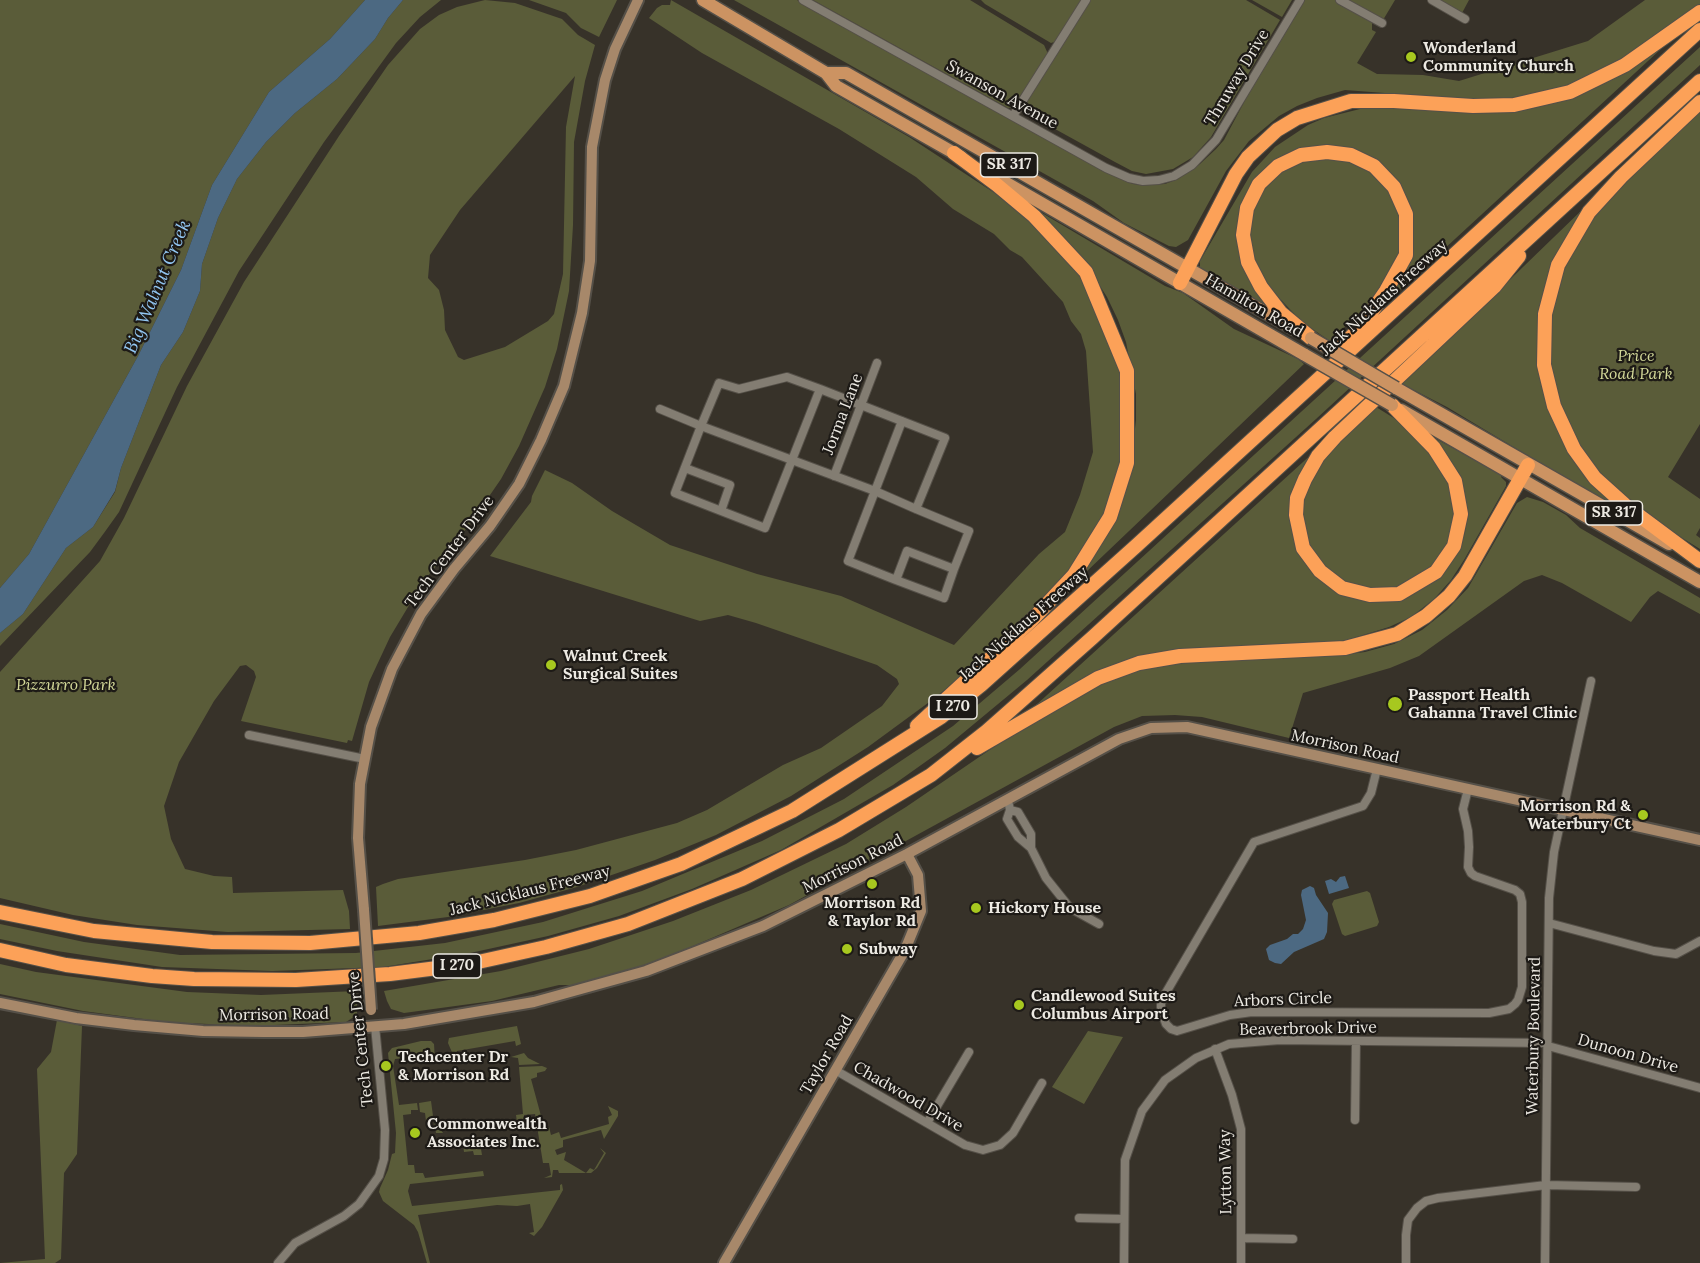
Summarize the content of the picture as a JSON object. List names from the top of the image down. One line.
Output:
{"streets":{"highway":["Jack Nicklaus Freeway","I 270"],"main road":["SR 317","Hamilton Road","Tech Center Drive","Morrison Road","Taylor Road"],"street":["Thruway Drive","Swanson Avenue","Jorma Lane","Arbors Circle","Beaverbrook Drive","Waterbury Boulevard","Dunoon Drive","Chadwood Drive","Lytton Way"]},"crossings":[["Thruway Drive","Swanson Avenue"],["Tech Center Drive","Morrison Road"],["Morrison Road","Arbors Circle"],["Morrison Road","Waterbury Boulevard"],["Morrison Road","Taylor Road"],["Beaverbrook Drive","Waterbury Boulevard"],["Beaverbrook Drive","Dunoon Drive"],["Beaverbrook Drive","Lytton Way"],["Waterbury Boulevard","Dunoon Drive"],["Taylor Road","Chadwood Drive"]],"water":["Big Walnut Creek"],"parks":["Price Road Park","Pizzurro Park"],"places":["Wonderland Community Church","Walnut Creek Surgical Suites","Passport Health Gahanna Travel Clinic","Morrison Rd & Waterbury Ct","Morrison Rd & Taylor Rd","Hickory House","Subway","Candlewood Suites Columbus Airport","Techcenter Dr & Morrison Rd","Commonwealth Associates Inc."]}
